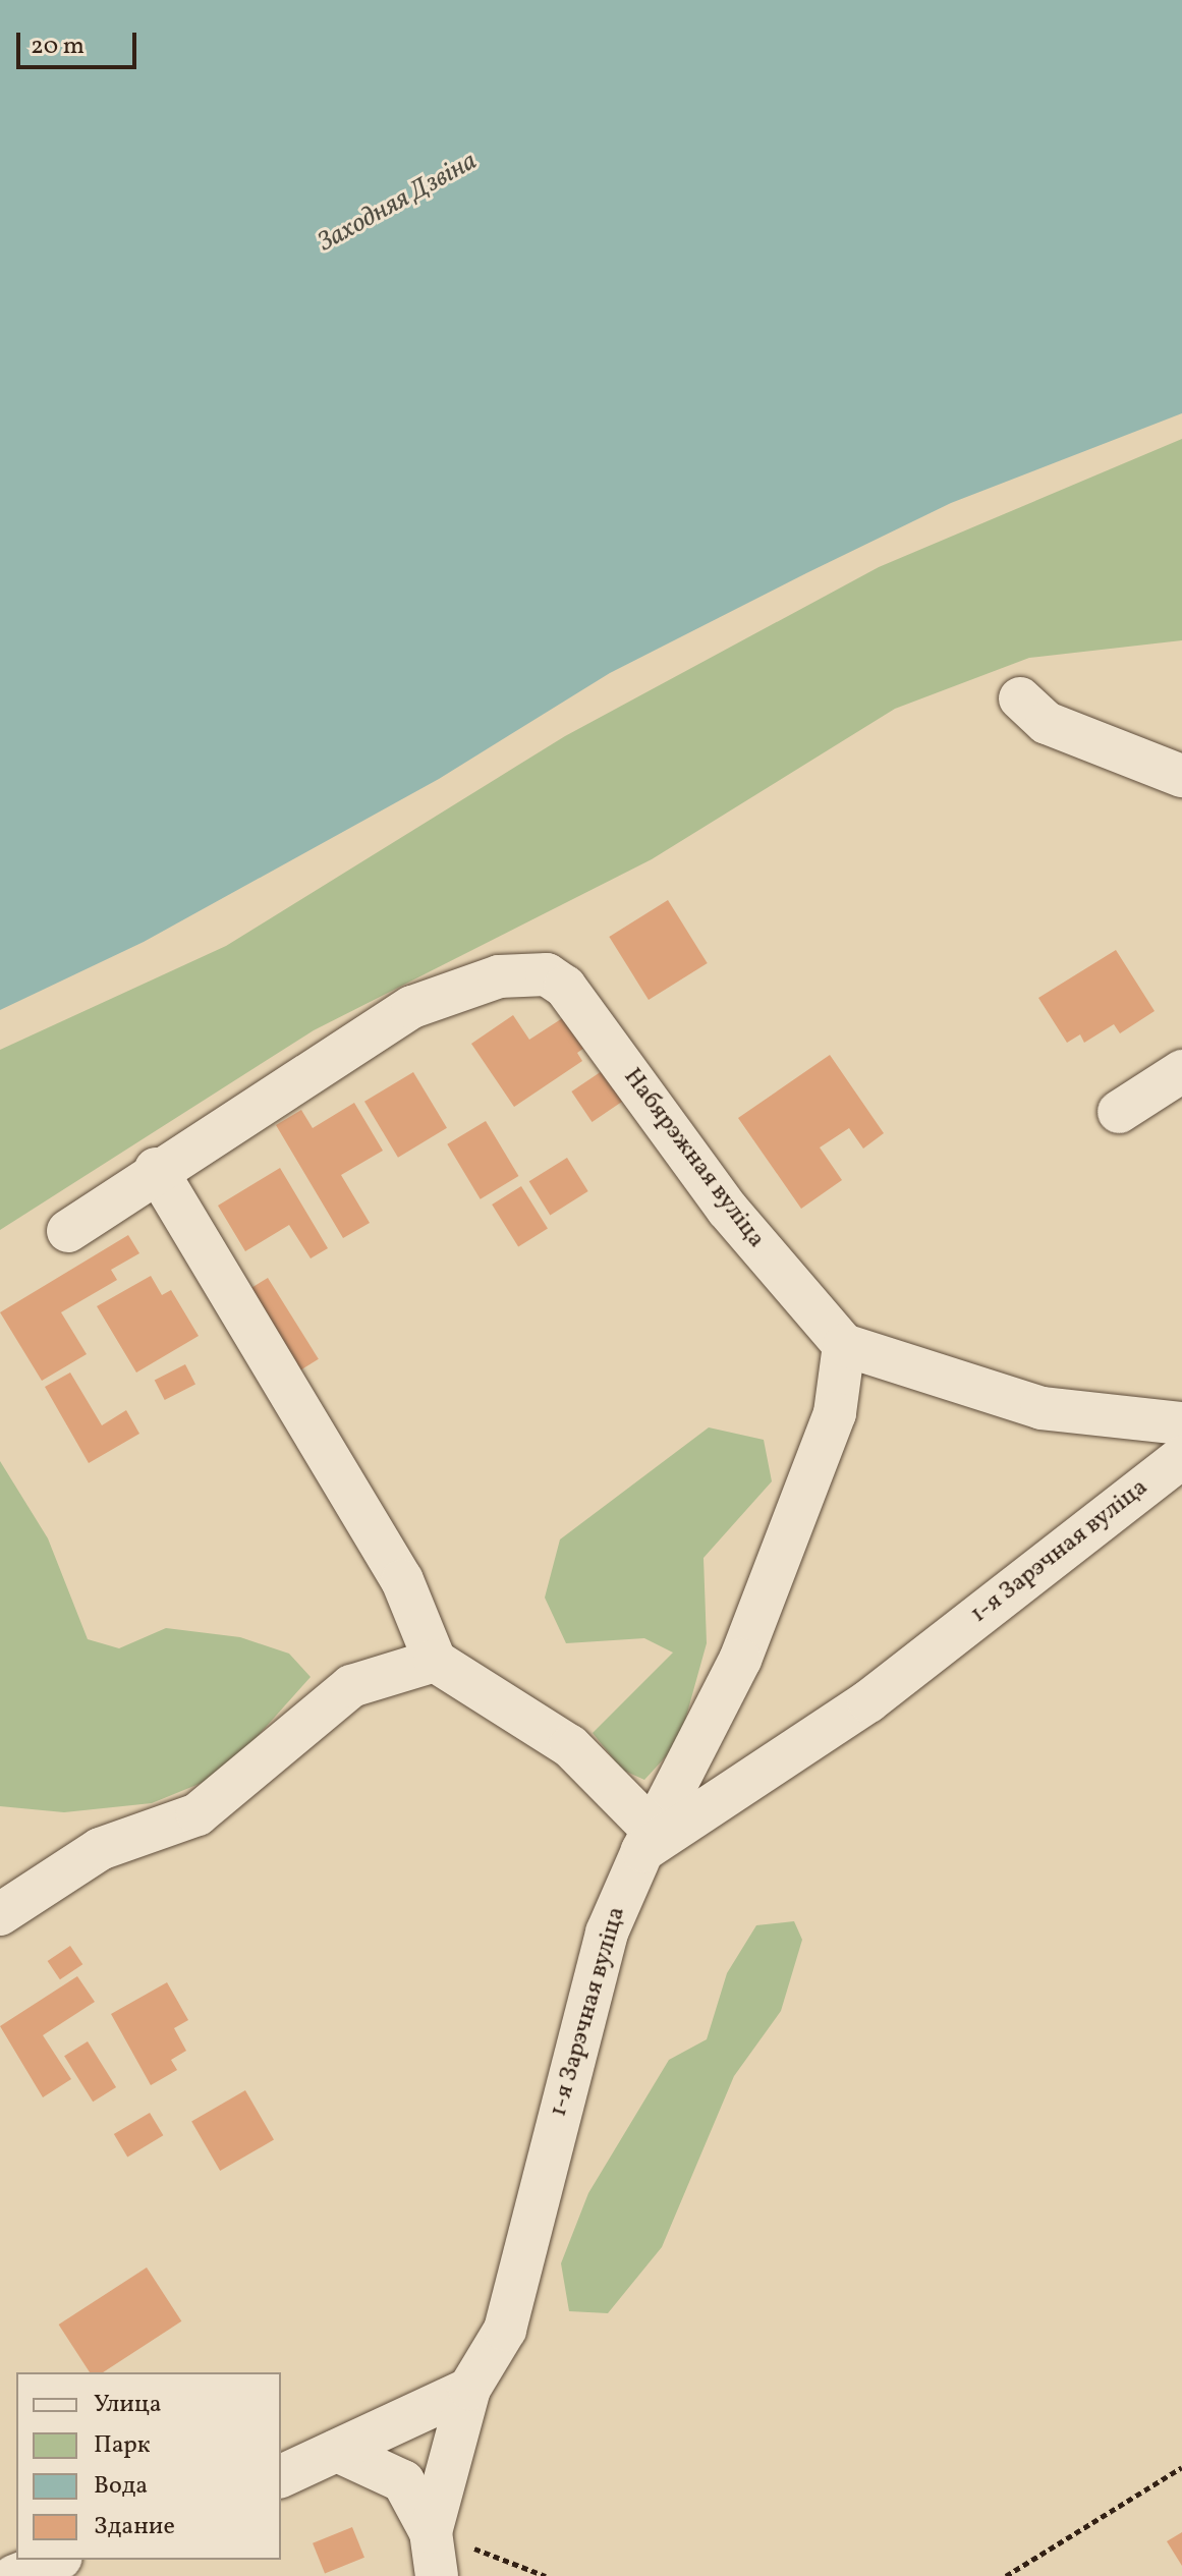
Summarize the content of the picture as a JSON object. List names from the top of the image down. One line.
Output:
{"streets":{"street":["Набярэжная вуліца","1-я Зарэчная вуліца"]},"water":["Заходняя Дзвіна"],"legend":["Улица","Парк","Вода","Здание"],"scale_bar":"20 m"}
